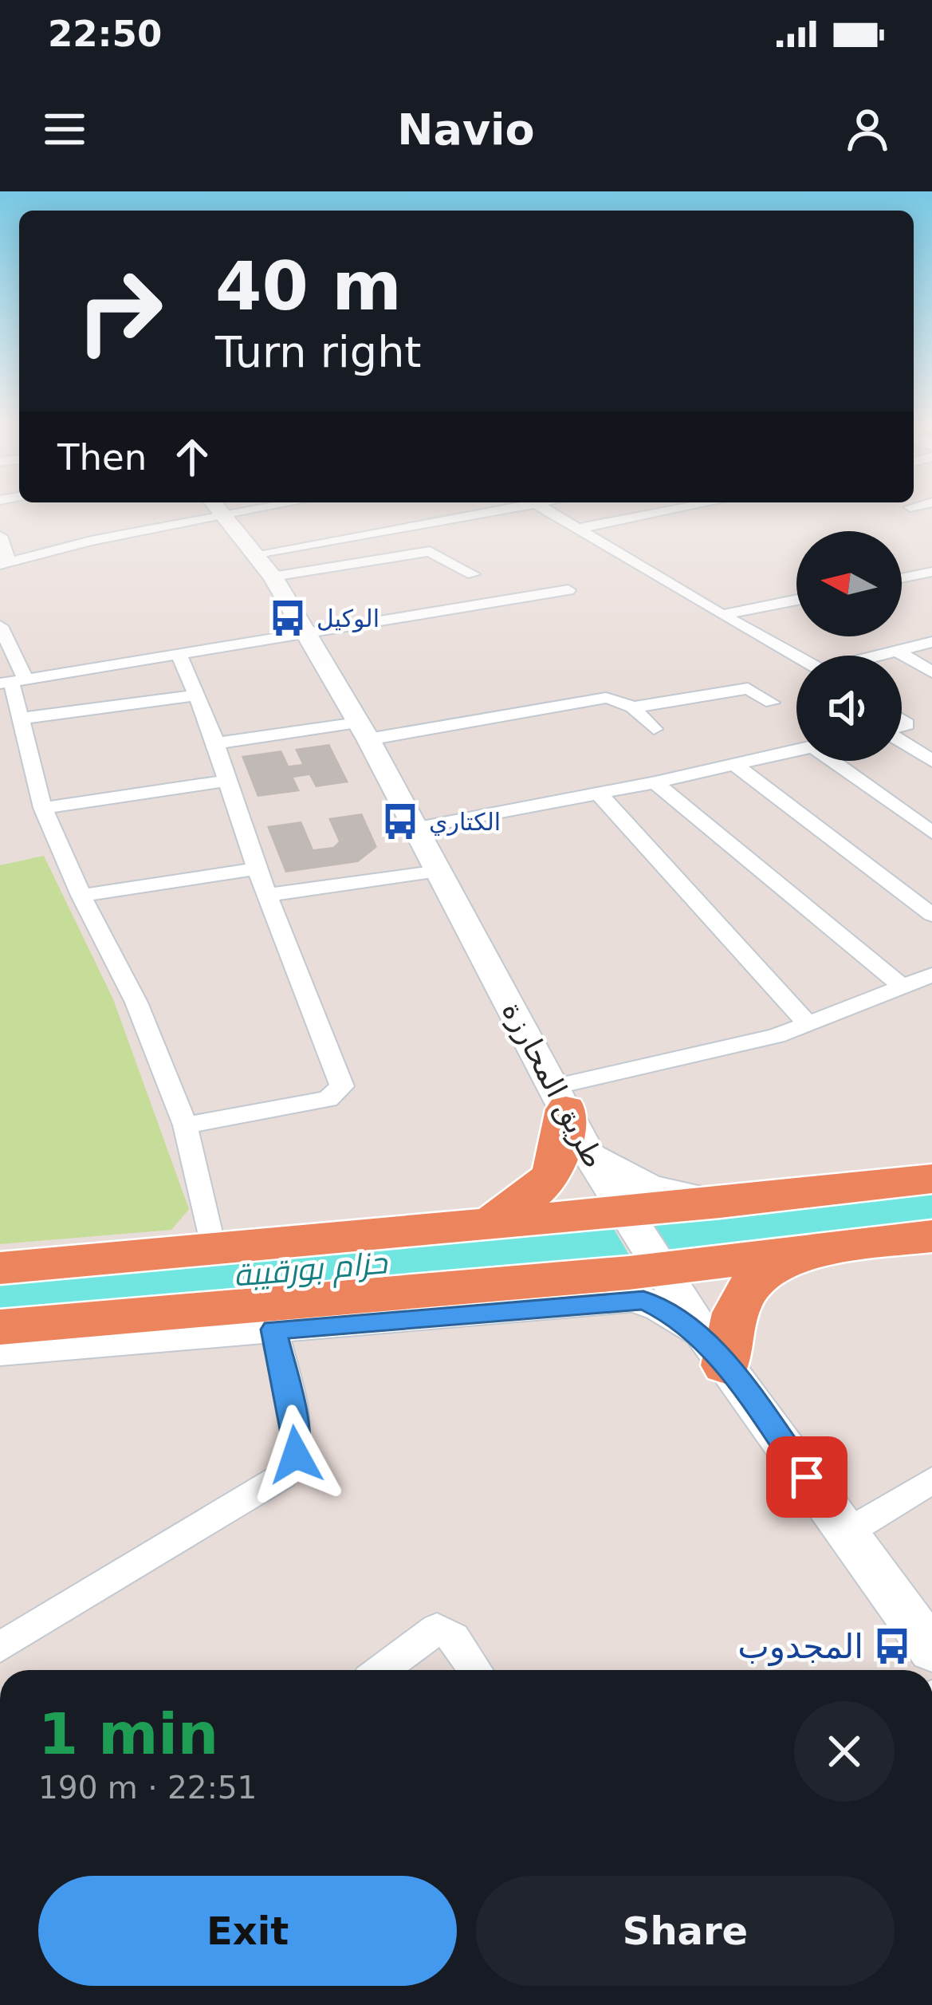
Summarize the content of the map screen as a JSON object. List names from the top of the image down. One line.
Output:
{"streets":{"main road":["طريق المحارزة"]},"water":["حزام بورقيبة"],"places":{"bus stop":["الوكيل","الكتاري","المجدوب"]},"north":"left","page":{"status":"22:50","header":"Navio","turn":["40 m","Turn right"],"then":"Then","heading":["1 min","190 m · 22:51"],"buttons":["Exit","Share"]}}
